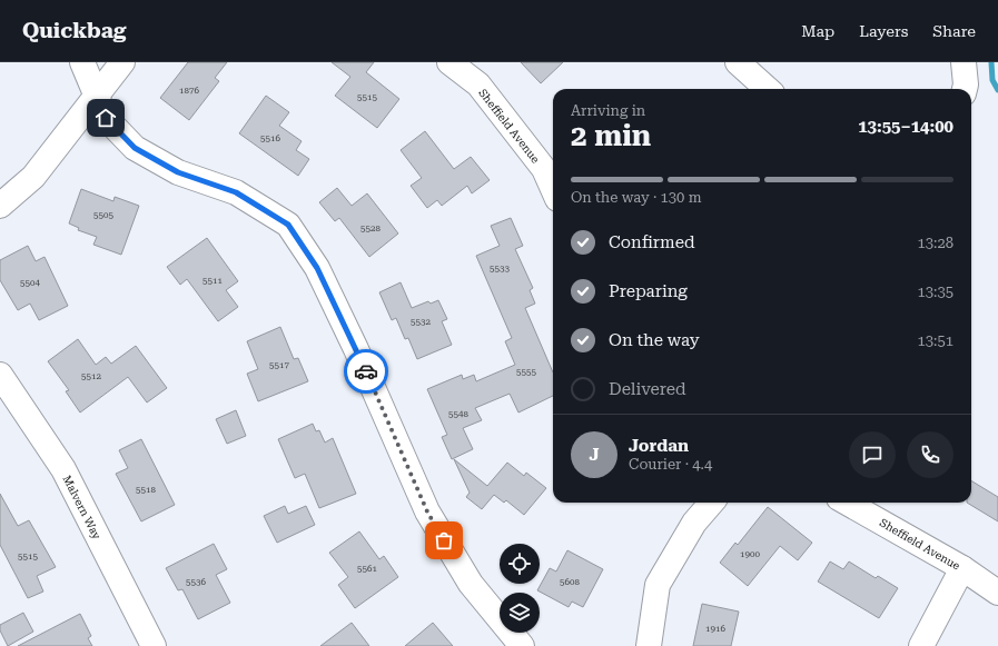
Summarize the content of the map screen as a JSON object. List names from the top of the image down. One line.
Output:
{"streets":{"street":["Sheffield Avenue","Malvern Way"]},"house_numbers":["1876","5515","5516","5505","5528","5533","5511","5504","5532","5517","5555","5512","5548","5518","1900","5515","5561","5536","5608","1916"],"page":{"header":"Quickbag","nav":["Map","Layers","Share"],"heading":["2 min","Arriving in","13:55–14:00"],"panel":["Jordan","Courier · 4.4"],"bar":"On the way · 130 m","list":[["Confirmed","13:28"],["Preparing","13:35"],["On the way","13:51"],"Delivered"],"round":"J"}}
